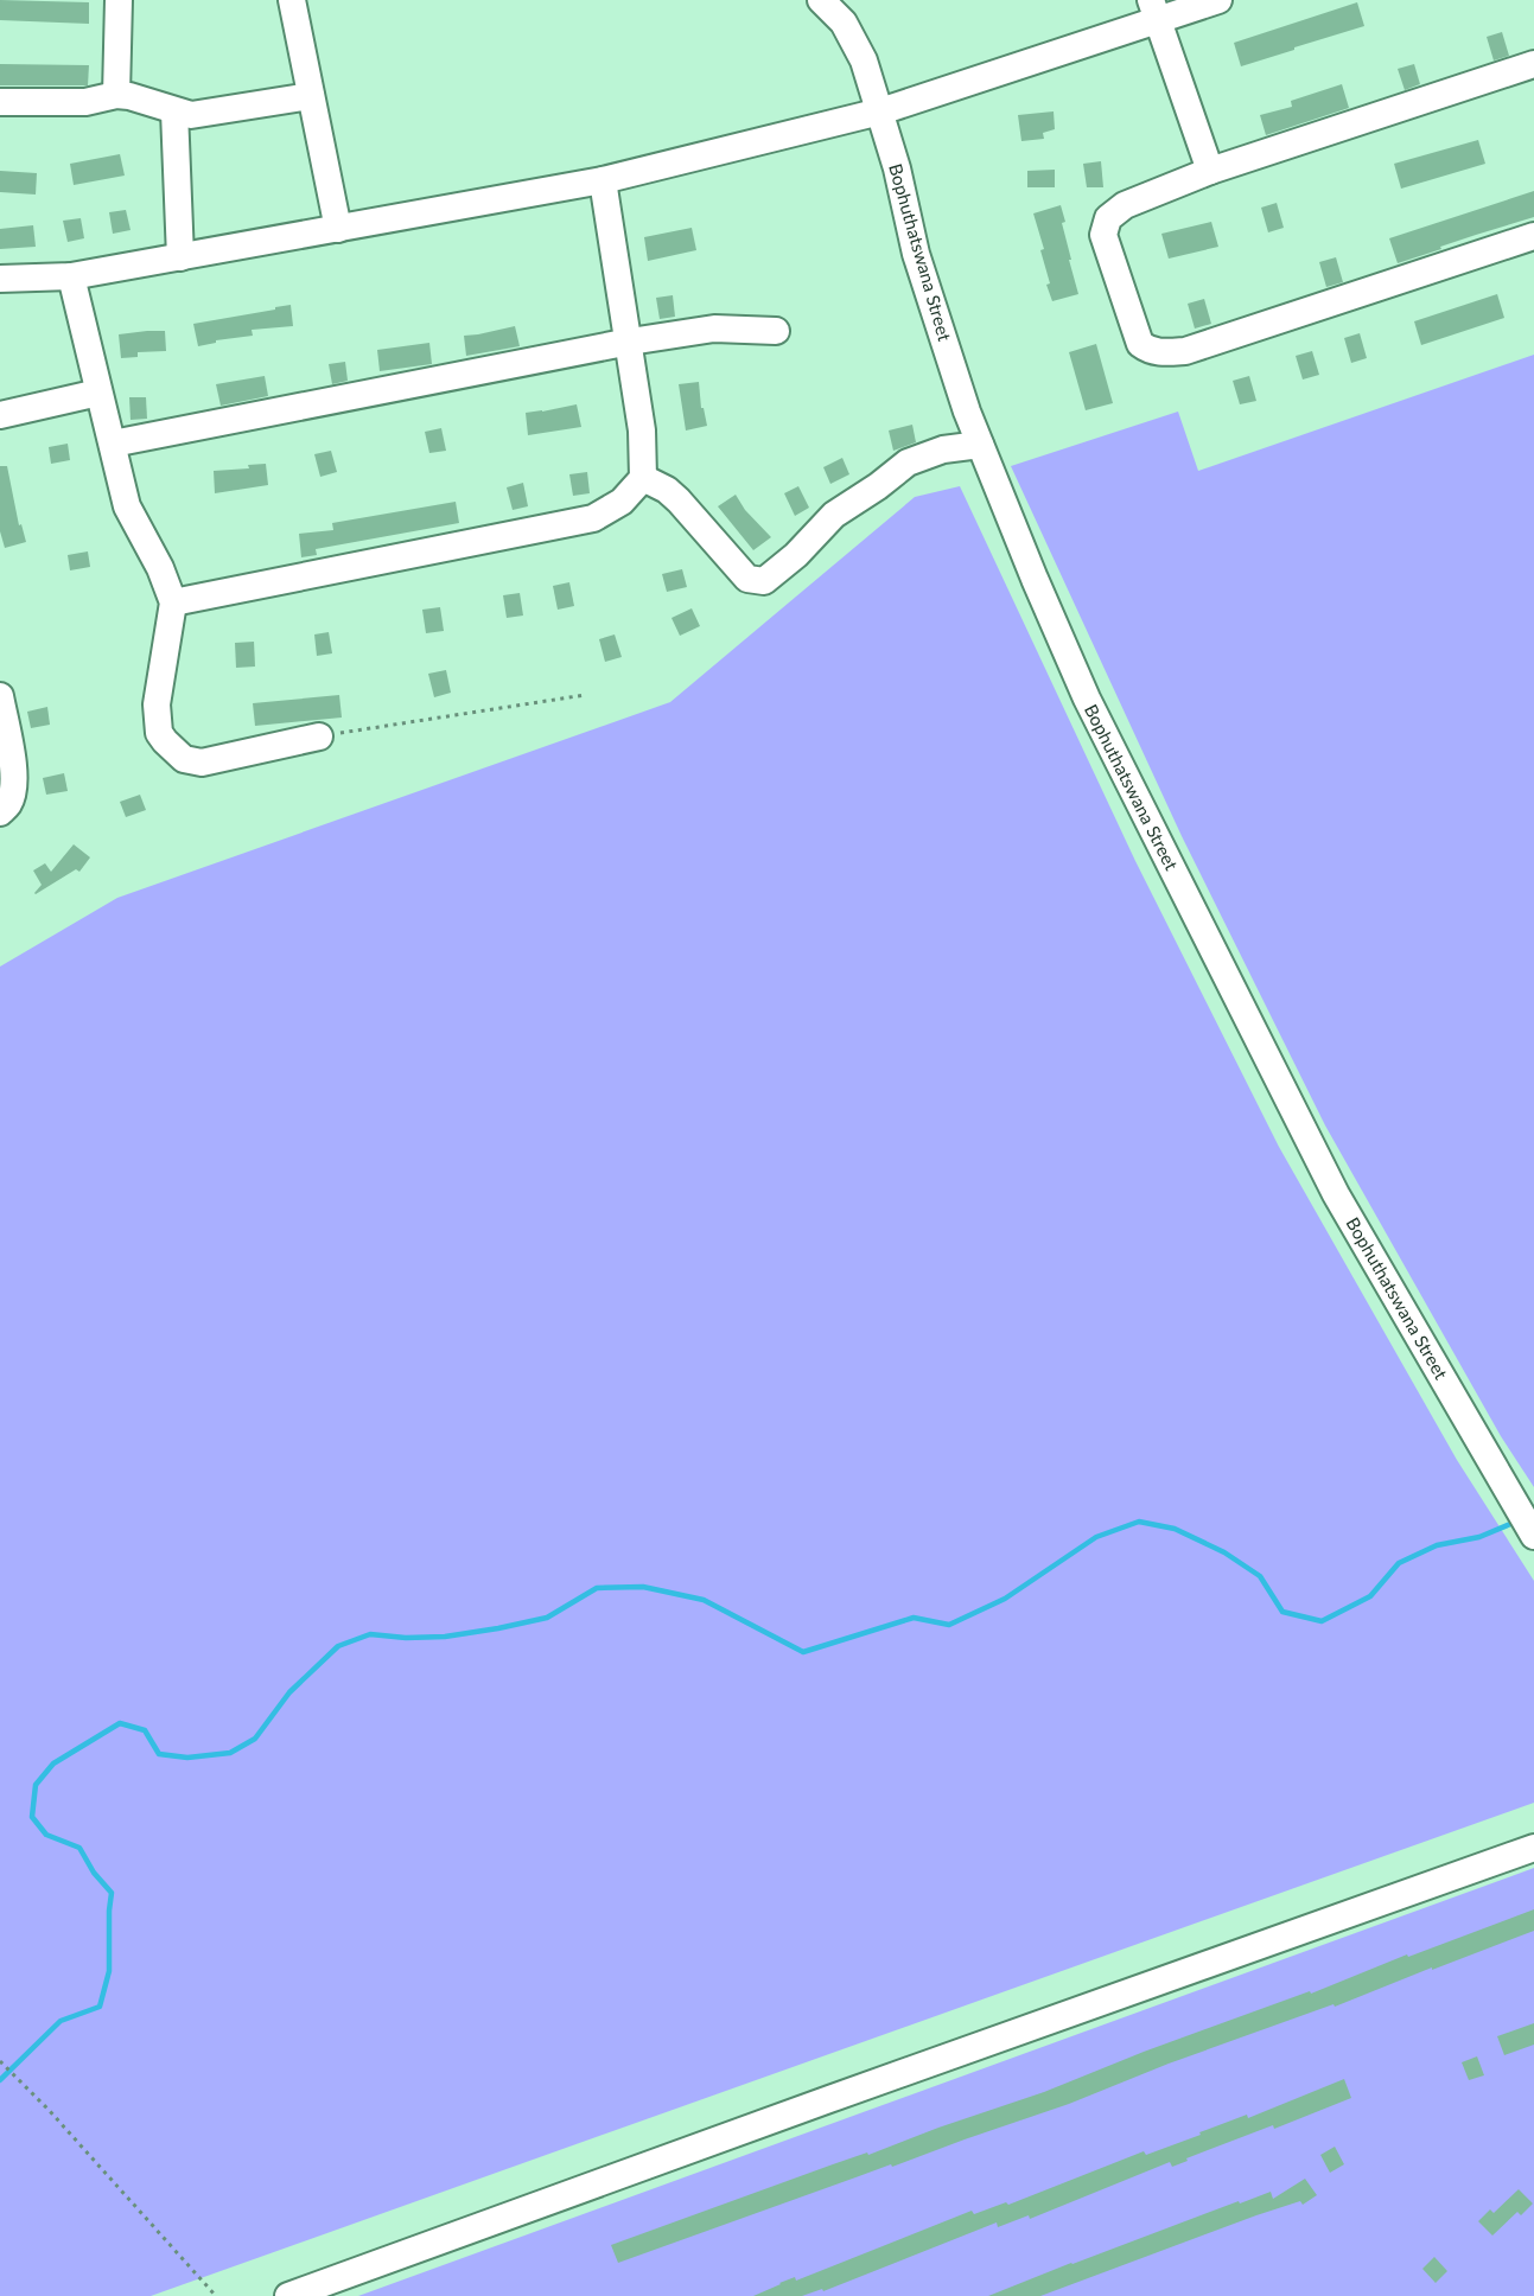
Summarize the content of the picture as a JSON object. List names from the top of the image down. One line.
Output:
{"streets":{"street":["Bophuthatswana Street"]}}
